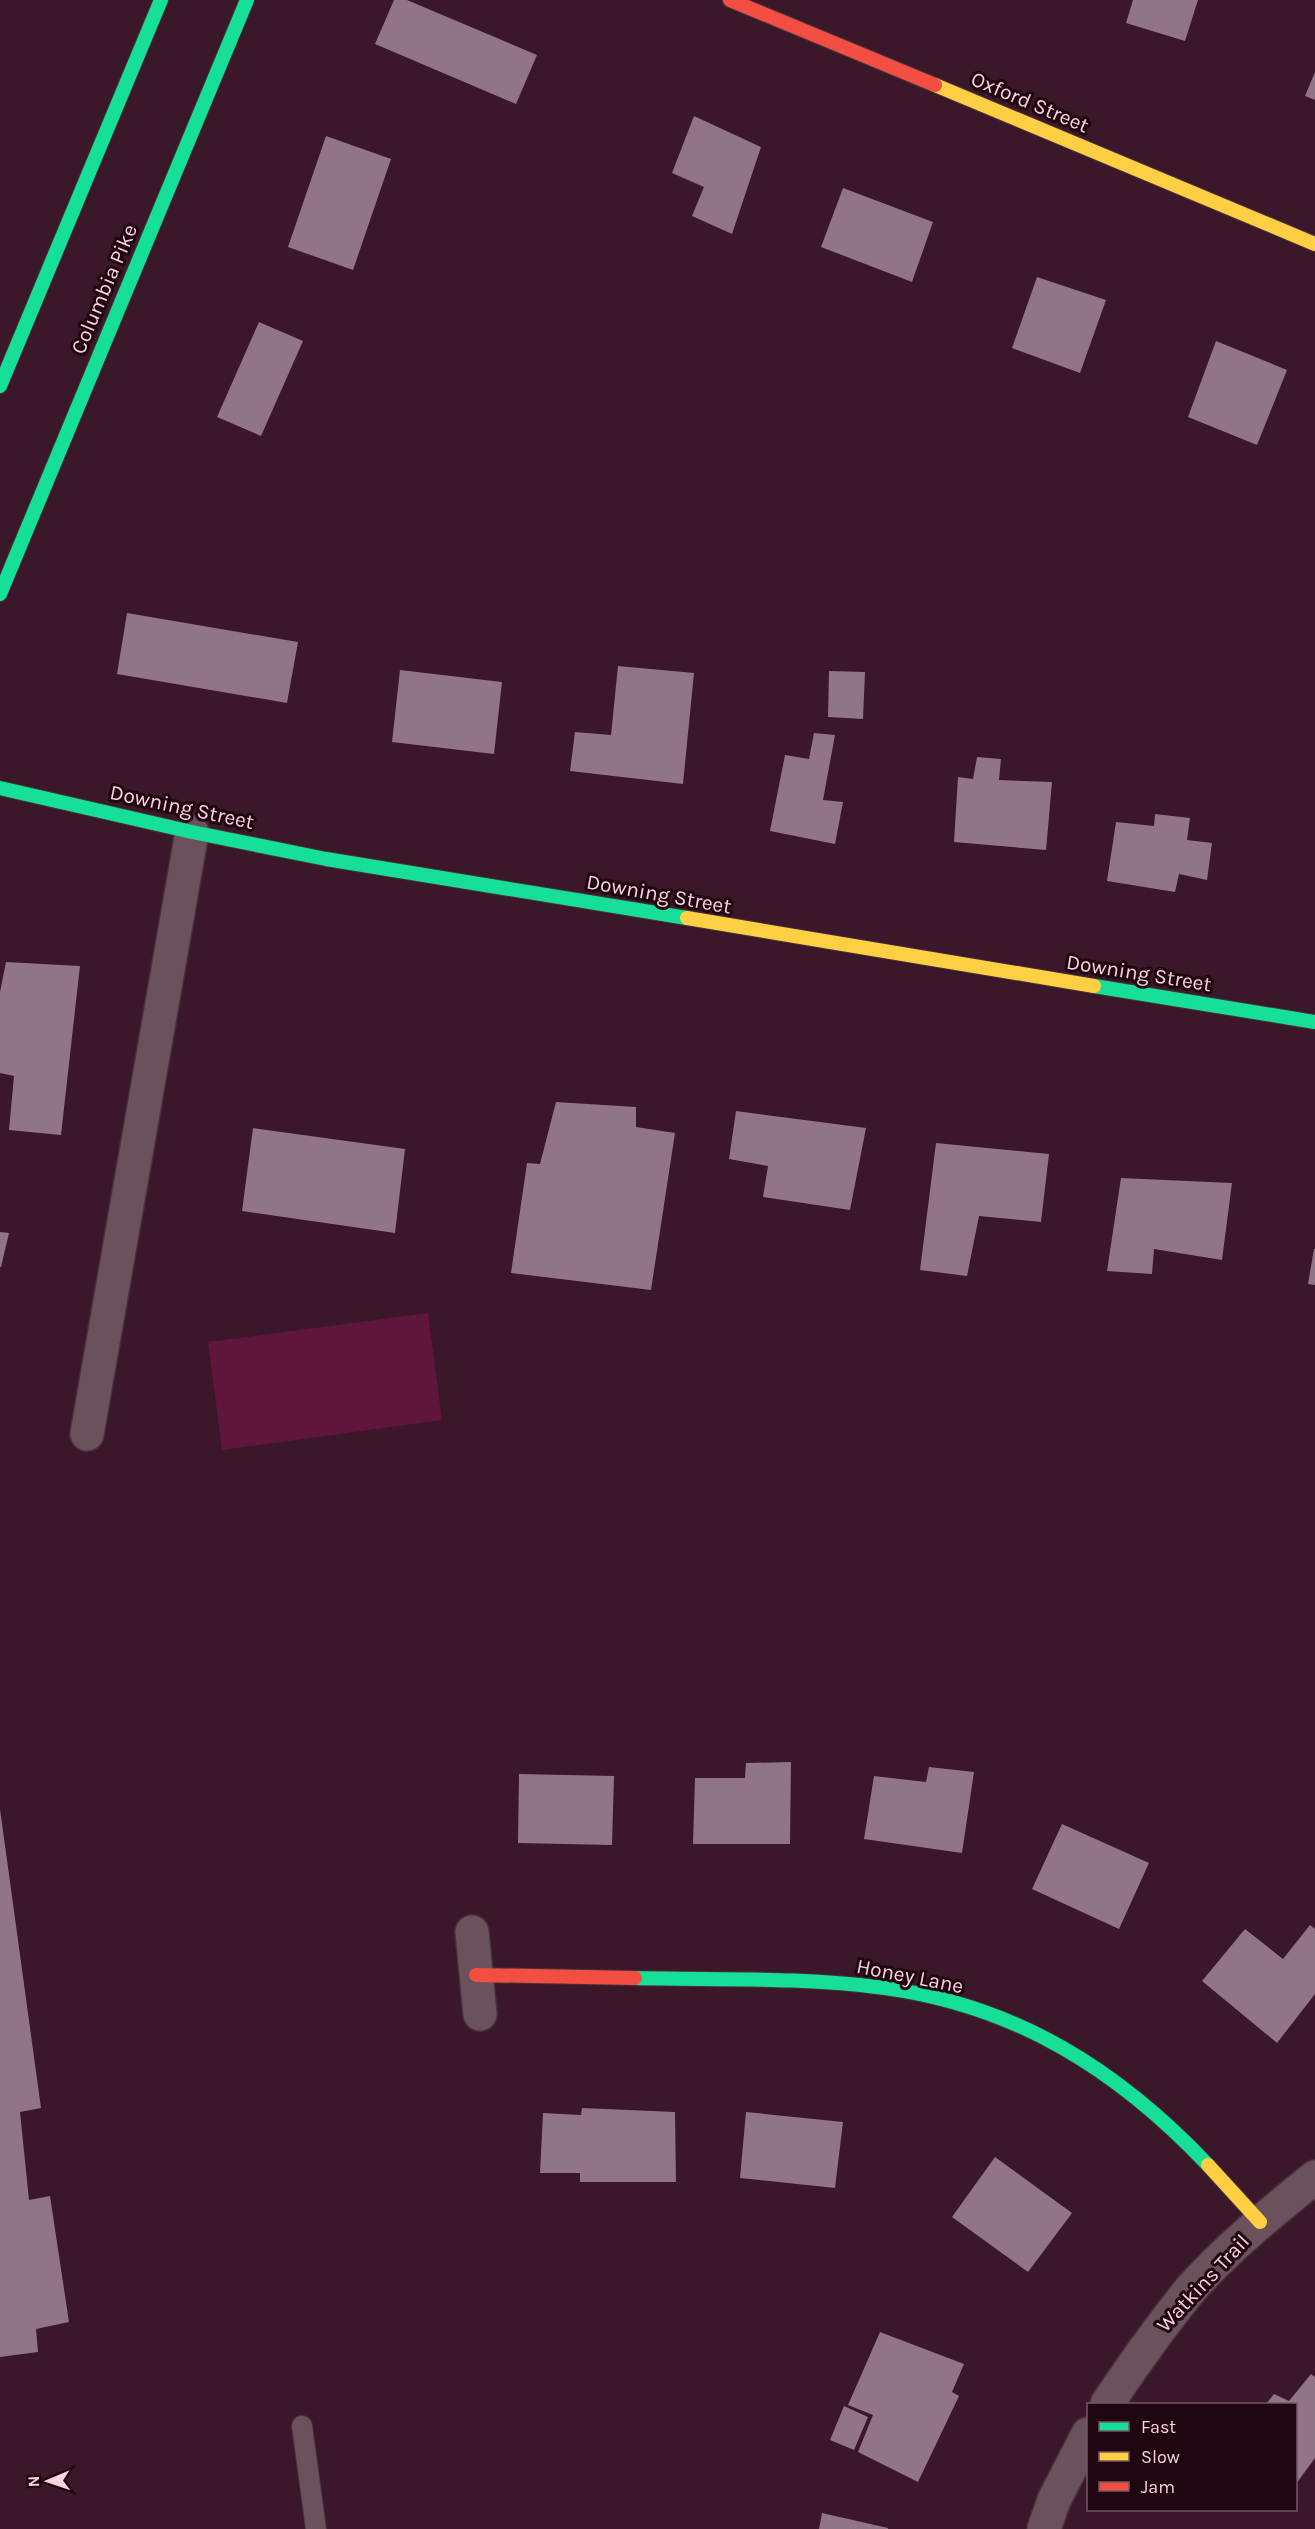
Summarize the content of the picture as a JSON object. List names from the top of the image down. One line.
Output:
{"streets":{"street":["Oxford Street","Columbia Pike","Downing Street","Honey Lane","Watkins Trail"]},"crossings":[["Honey Lane","Watkins Trail"]],"legend":["Fast","Slow","Jam"],"north":"left"}
